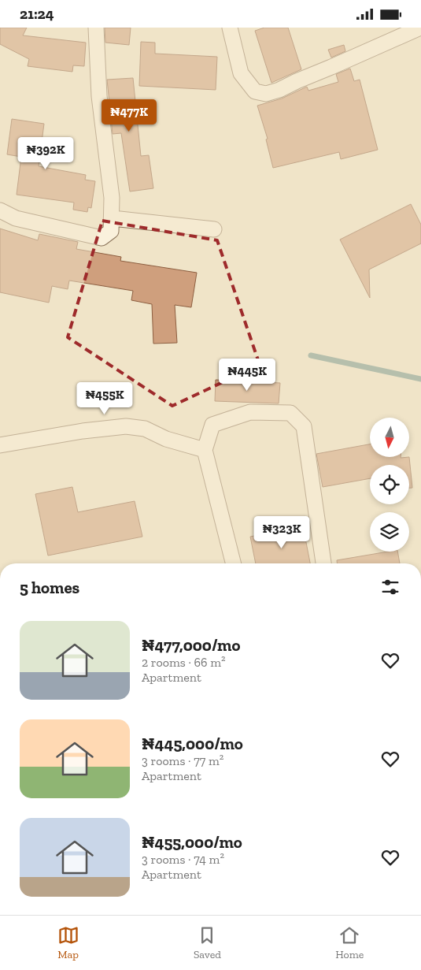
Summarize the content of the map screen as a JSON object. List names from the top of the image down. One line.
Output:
{"north":"bottom","page":{"status":"21:24","price":["₦477K","₦392K","₦445K","₦455K","₦323K"],"heading":"5 homes","list":[{"name":"₦477,000/mo","note":"2 rooms · 66 m² · Apartment"},{"name":"₦445,000/mo","note":"3 rooms · 77 m² · Apartment"},{"name":"₦455,000/mo","note":"3 rooms · 74 m² · Apartment"}],"tabs":["Map","Saved","Home"]}}
